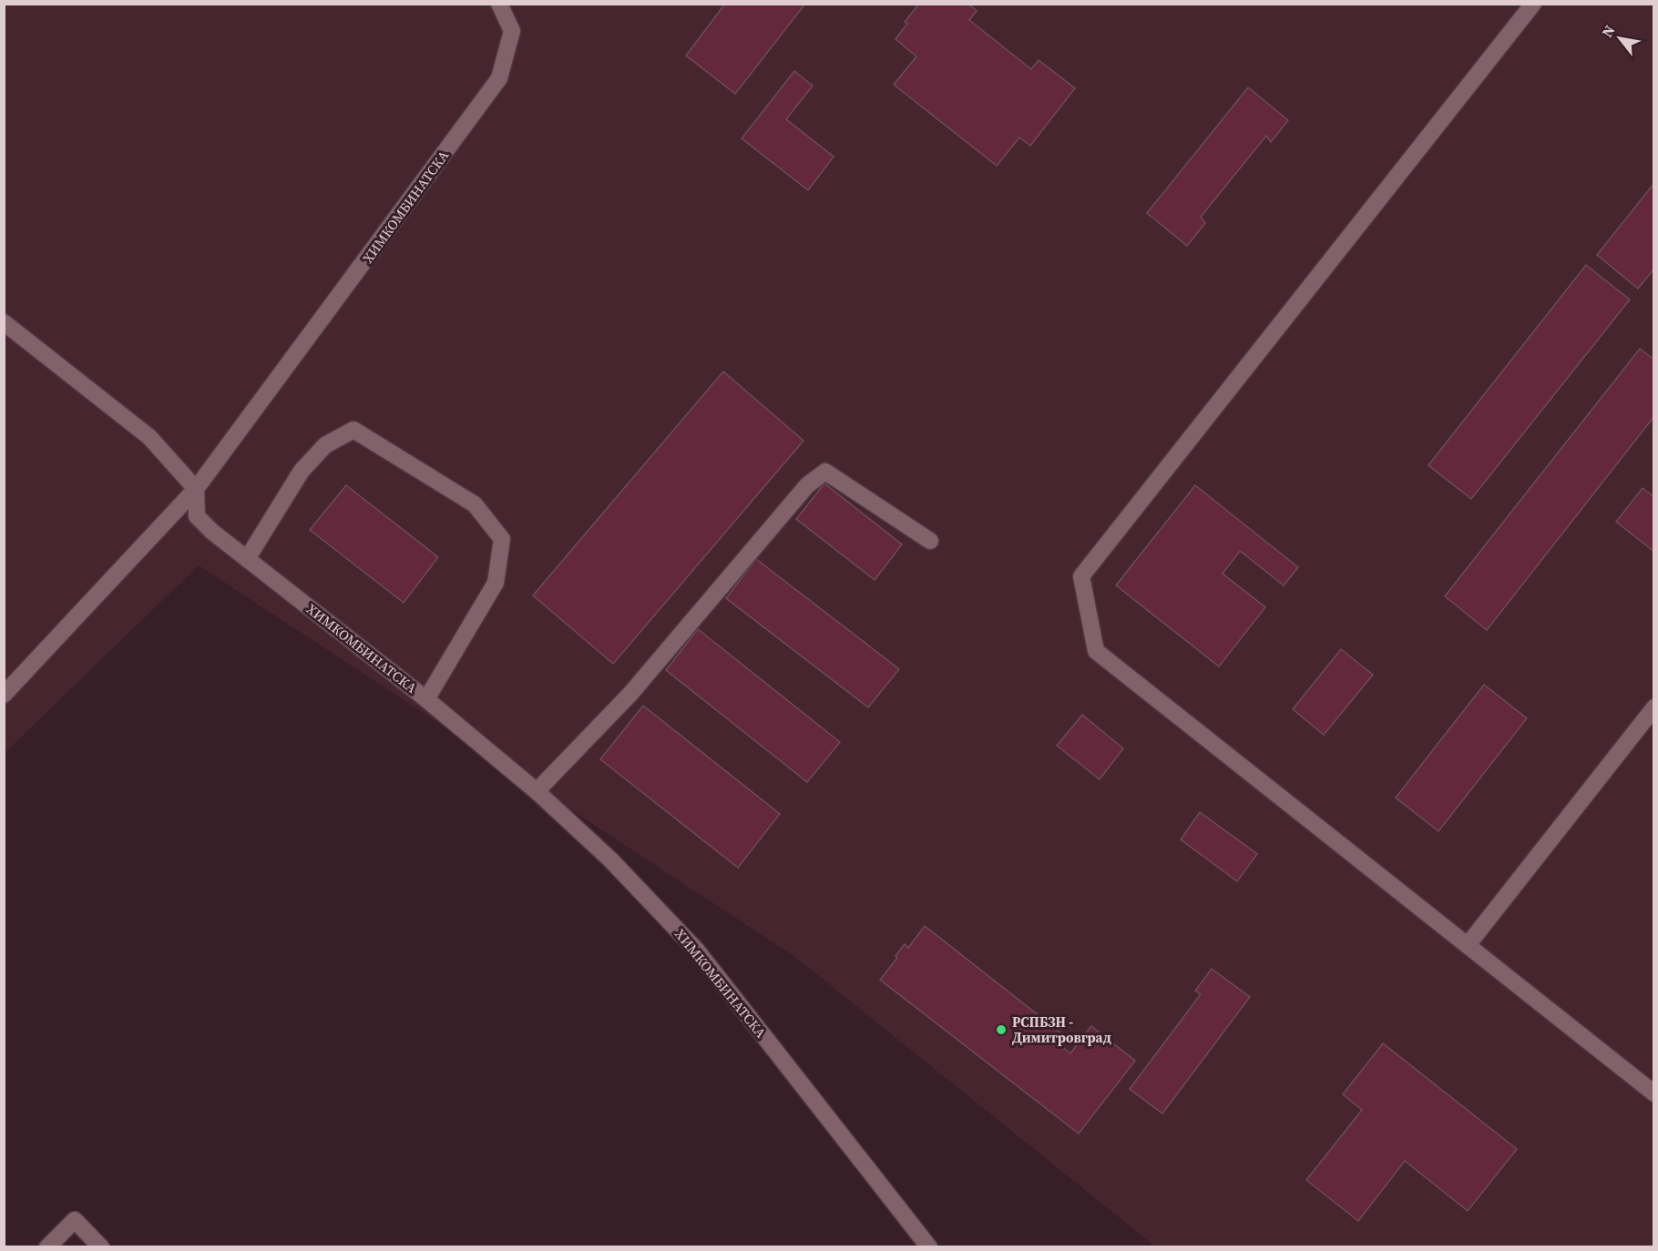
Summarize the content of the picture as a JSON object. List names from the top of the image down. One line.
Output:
{"streets":{"street":["ХИМКОМБИНАТСКА"]},"places":["РСПБЗН - Димитровград"],"north":"top left"}
